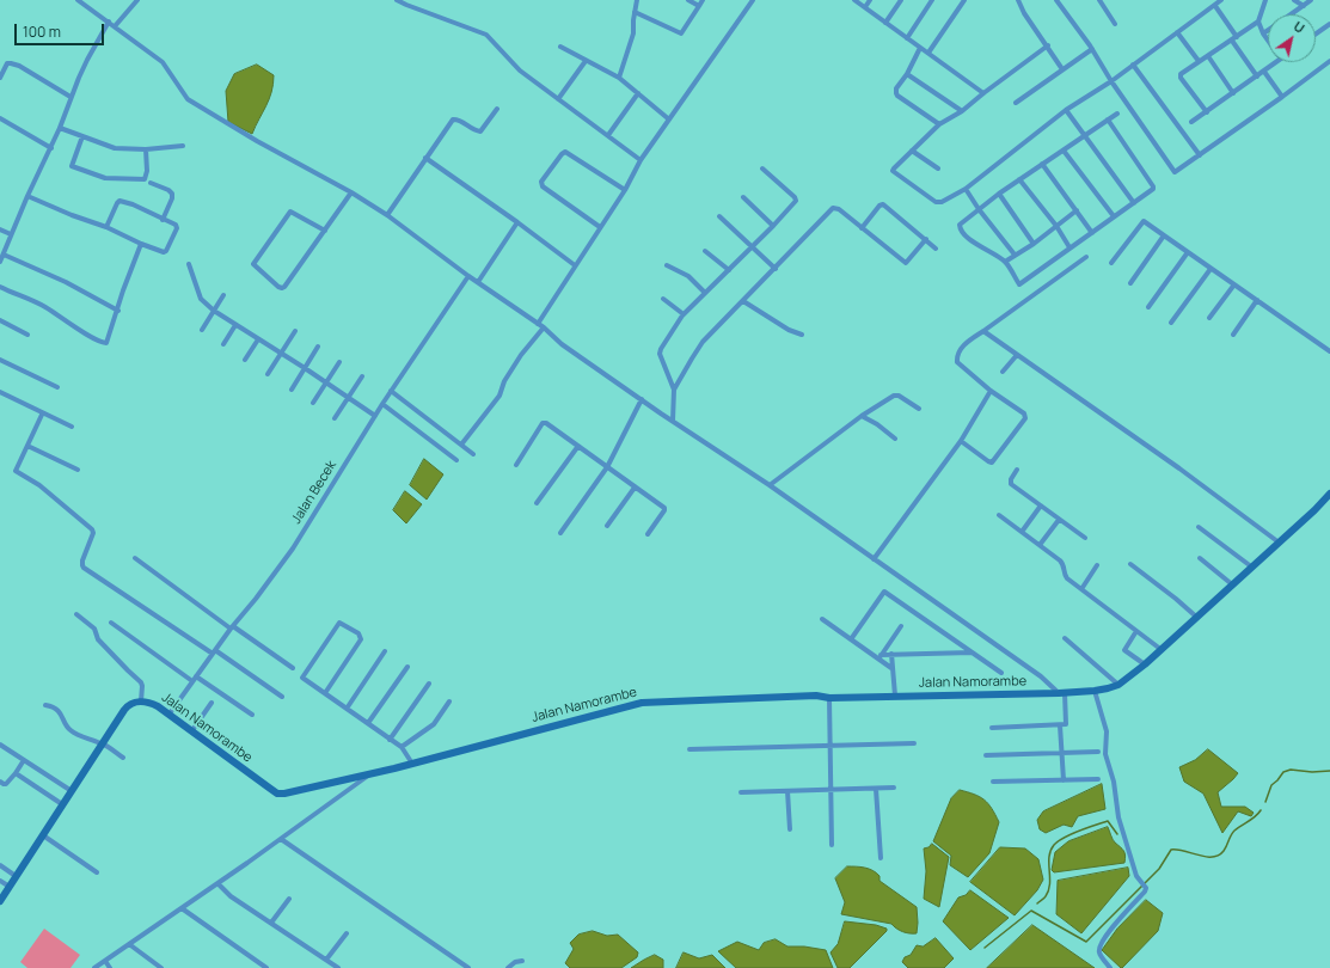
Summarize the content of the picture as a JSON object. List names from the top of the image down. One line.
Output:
{"streets":{"main road":["Jalan Namorambe"],"street":["Jalan Becek"]},"crossings":[["Jalan Becek","Jalan Namorambe"]],"scale_bar":"100 m","north":"top right"}
